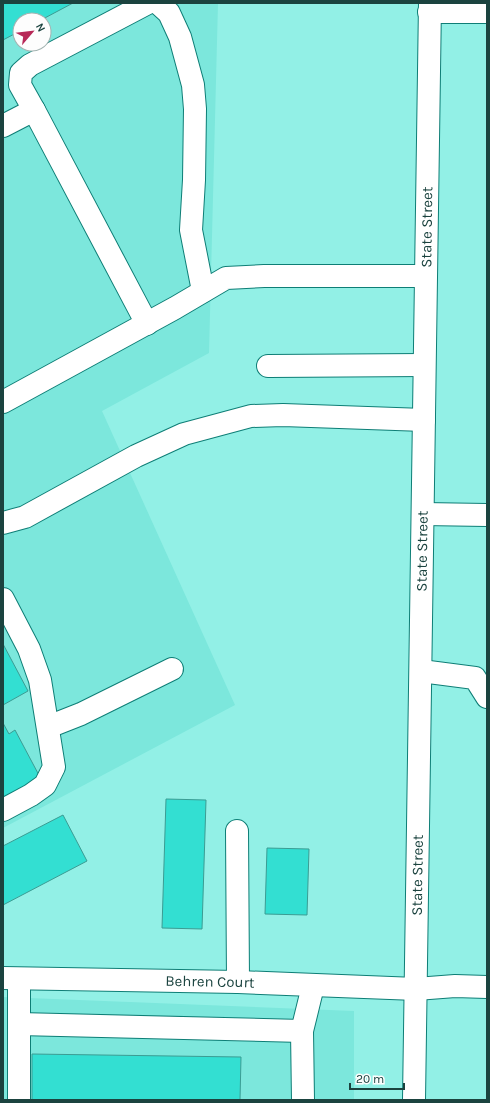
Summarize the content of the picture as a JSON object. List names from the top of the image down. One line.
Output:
{"streets":{"main road":["State Street","Behren Court"]},"crossings":[["State Street","Behren Court"]],"scale_bar":"20 m","north":"top right"}
